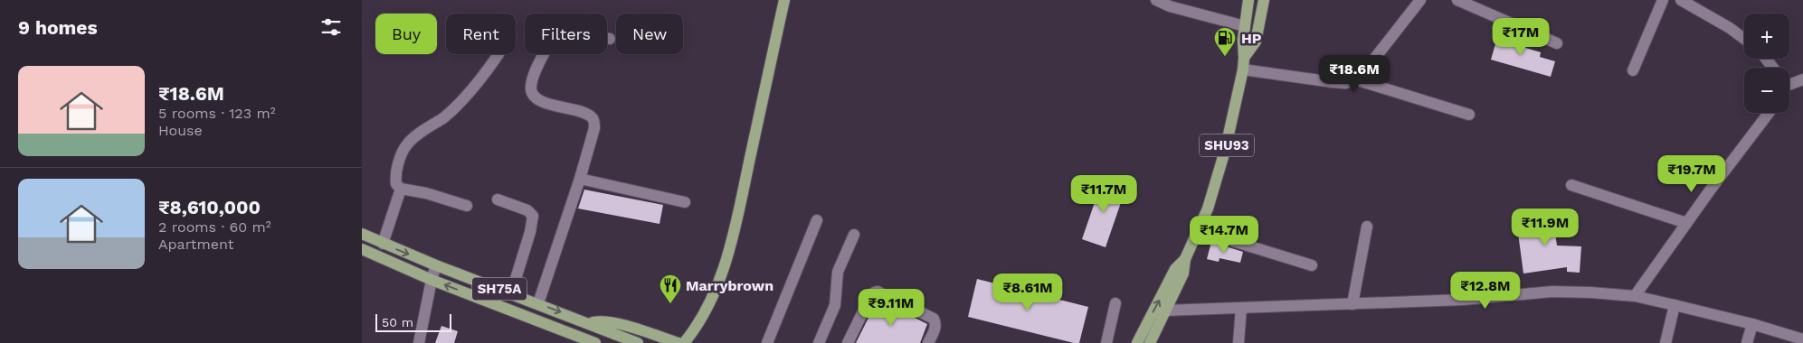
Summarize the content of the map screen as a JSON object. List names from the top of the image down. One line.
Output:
{"streets":{"main road":["SHU93","SH75A"]},"places":{"fuel station":["HP"],"restaurant":["Marrybrown"]},"scale_bar":"50 m","page":{"heading":"9 homes","map_buttons":["+","−"],"chip":["Buy","Rent","Filters","New"],"price":["₹17M","₹18.6M","₹19.7M","₹11.7M","₹11.9M","₹14.7M","₹12.8M","₹8.61M","₹9.11M"],"list":[{"name":"₹18.6M","note":"5 rooms · 123 m² · House"},{"name":"₹8,610,000","note":"2 rooms · 60 m² · Apartment"}],"scale":"50 m"}}
